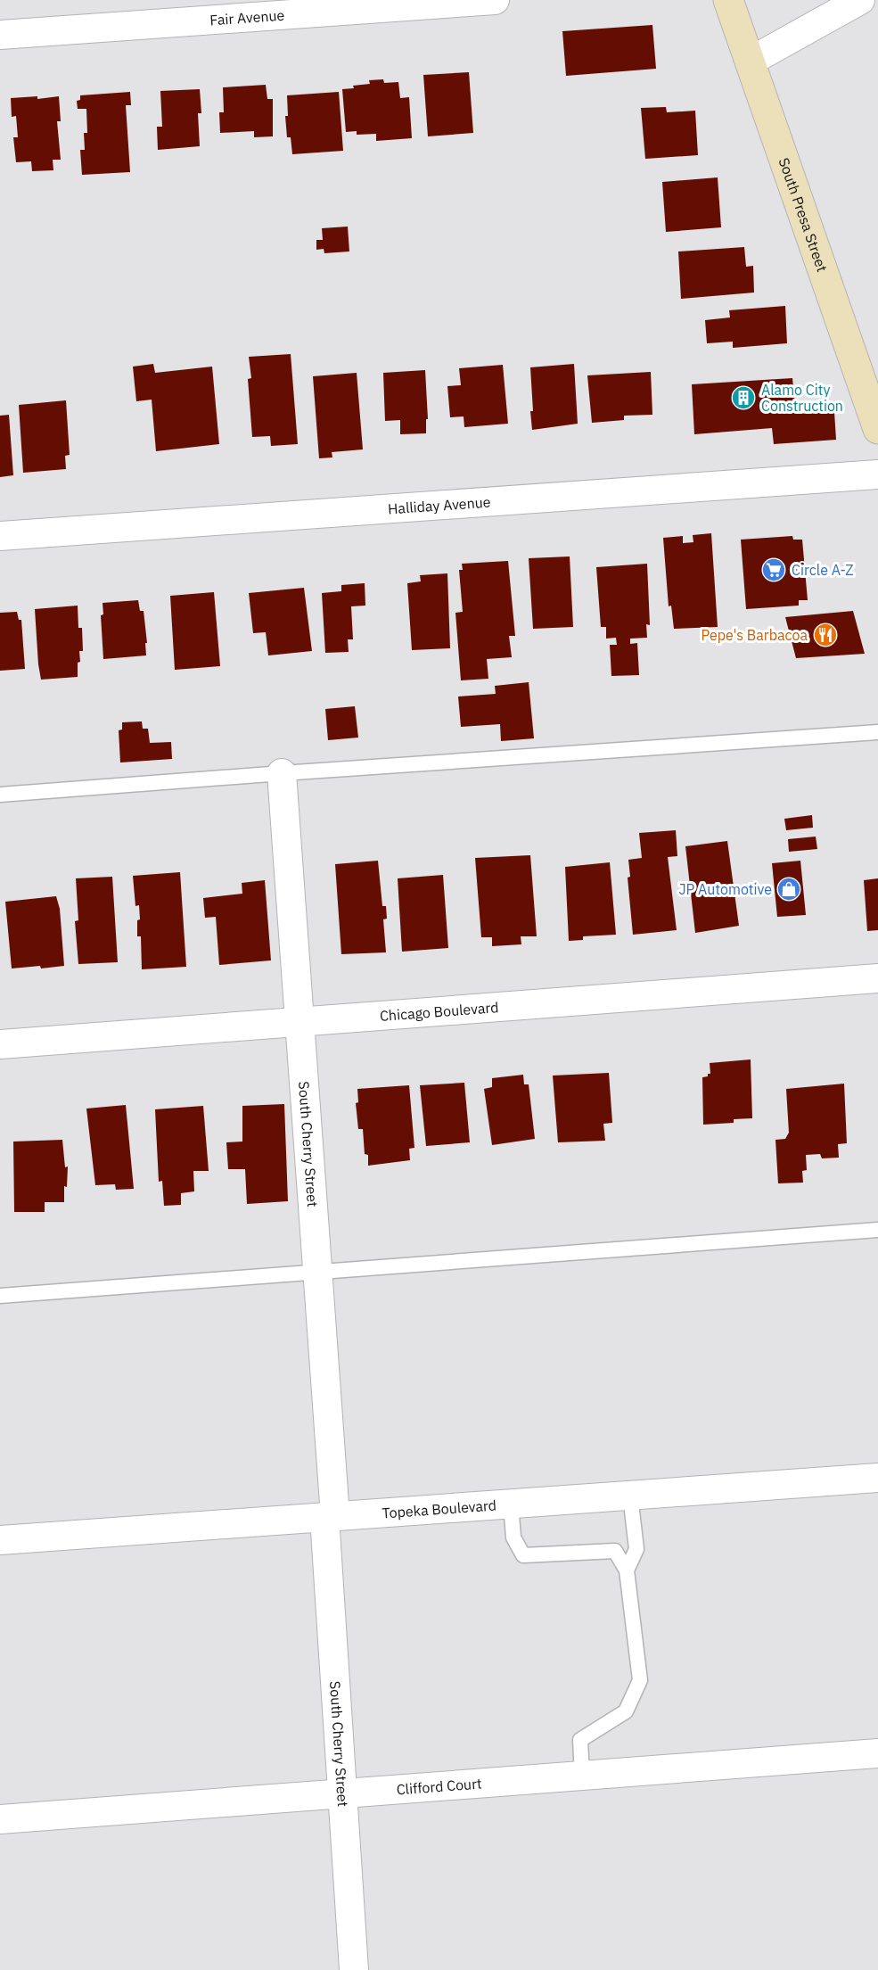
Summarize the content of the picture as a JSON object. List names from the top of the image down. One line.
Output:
{"streets":{"main road":["South Presa Street"],"street":["Fair Avenue","Halliday Avenue","Chicago Boulevard","South Cherry Street","Topeka Boulevard","Clifford Court"]},"crossings":[["Chicago Boulevard","South Cherry Street"],["South Cherry Street","Topeka Boulevard"],["South Cherry Street","Clifford Court"]],"places":{"building":["Alamo City Construction"],"supermarket":["Circle A-Z"],"restaurant":["Pepe's Barbacoa"],"shop":["JP Automotive"]}}
